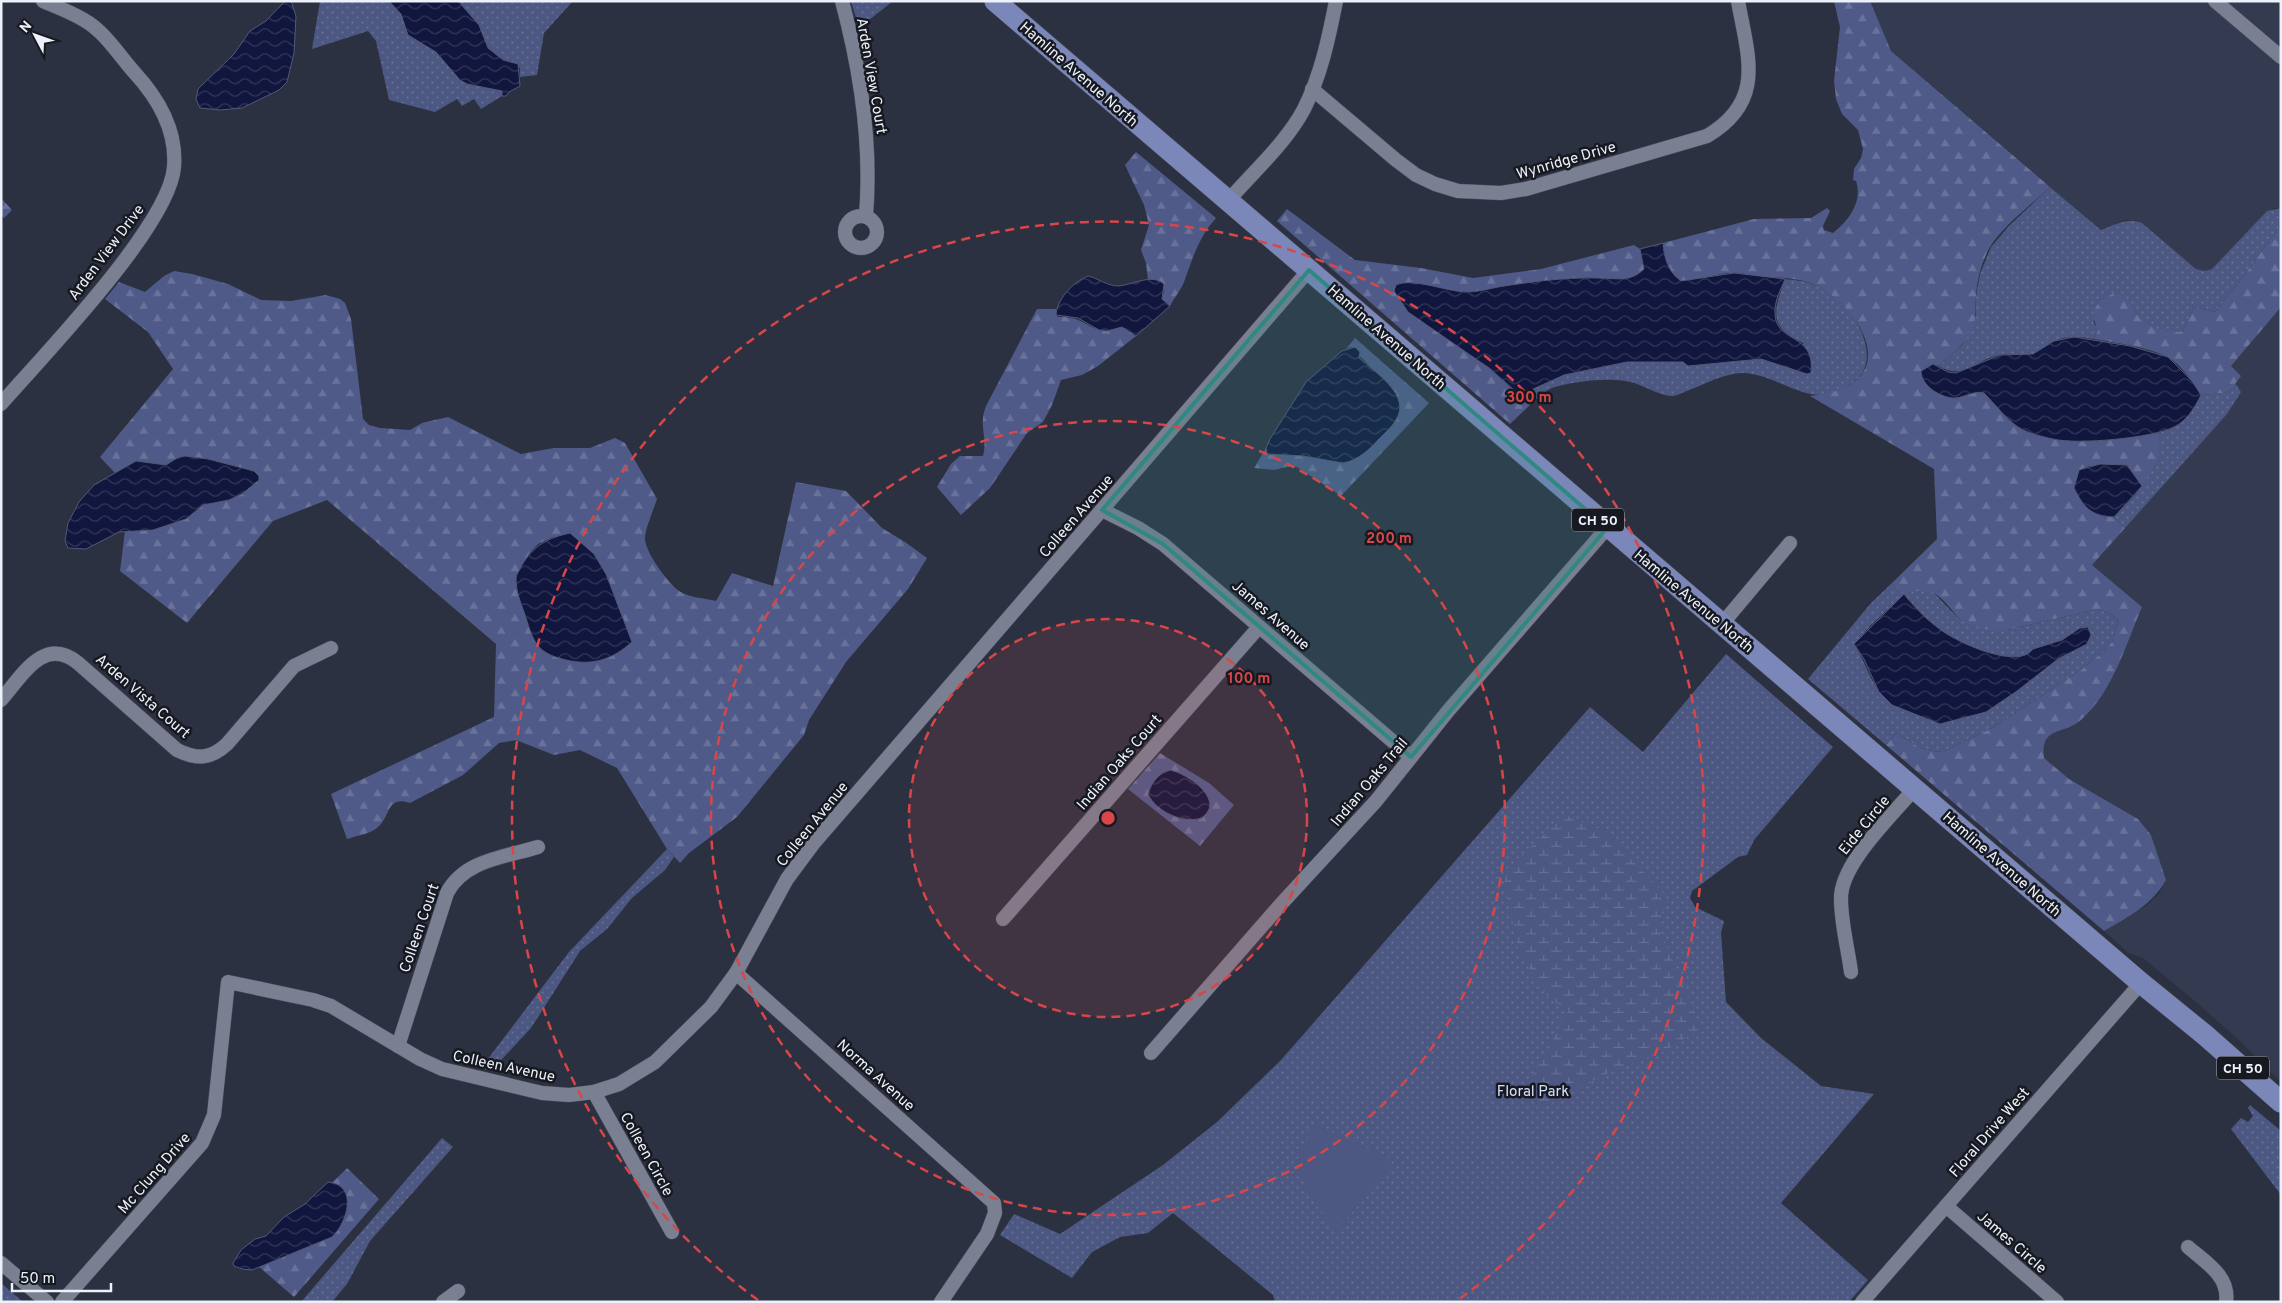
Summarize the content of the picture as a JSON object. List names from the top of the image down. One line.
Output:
{"streets":{"main road":["Hamline Avenue North","CH 50"],"street":["Arden View Court","Wynridge Drive","Arden View Drive","Colleen Avenue","James Avenue","Arden Vista Court","Indian Oaks Court","Indian Oaks Trail","Eide Circle","Colleen Court","Norma Avenue","Floral Drive West","Colleen Circle","Mc Clung Drive","James Circle"]},"crossings":[["Hamline Avenue North","Colleen Avenue"],["Hamline Avenue North","Indian Oaks Trail"],["Hamline Avenue North","Eide Circle"],["Hamline Avenue North","Floral Drive West"],["Colleen Avenue","James Avenue"],["Colleen Avenue","Colleen Court"],["Colleen Avenue","Norma Avenue"],["Colleen Avenue","Colleen Circle"],["Colleen Avenue","Mc Clung Drive"],["James Avenue","Indian Oaks Court"],["James Avenue","Indian Oaks Trail"],["Floral Drive West","James Circle"]],"parks":["Floral Park"],"scale_bar":"50 m","north":"top left","rings":["300 m","200 m","100 m"]}
